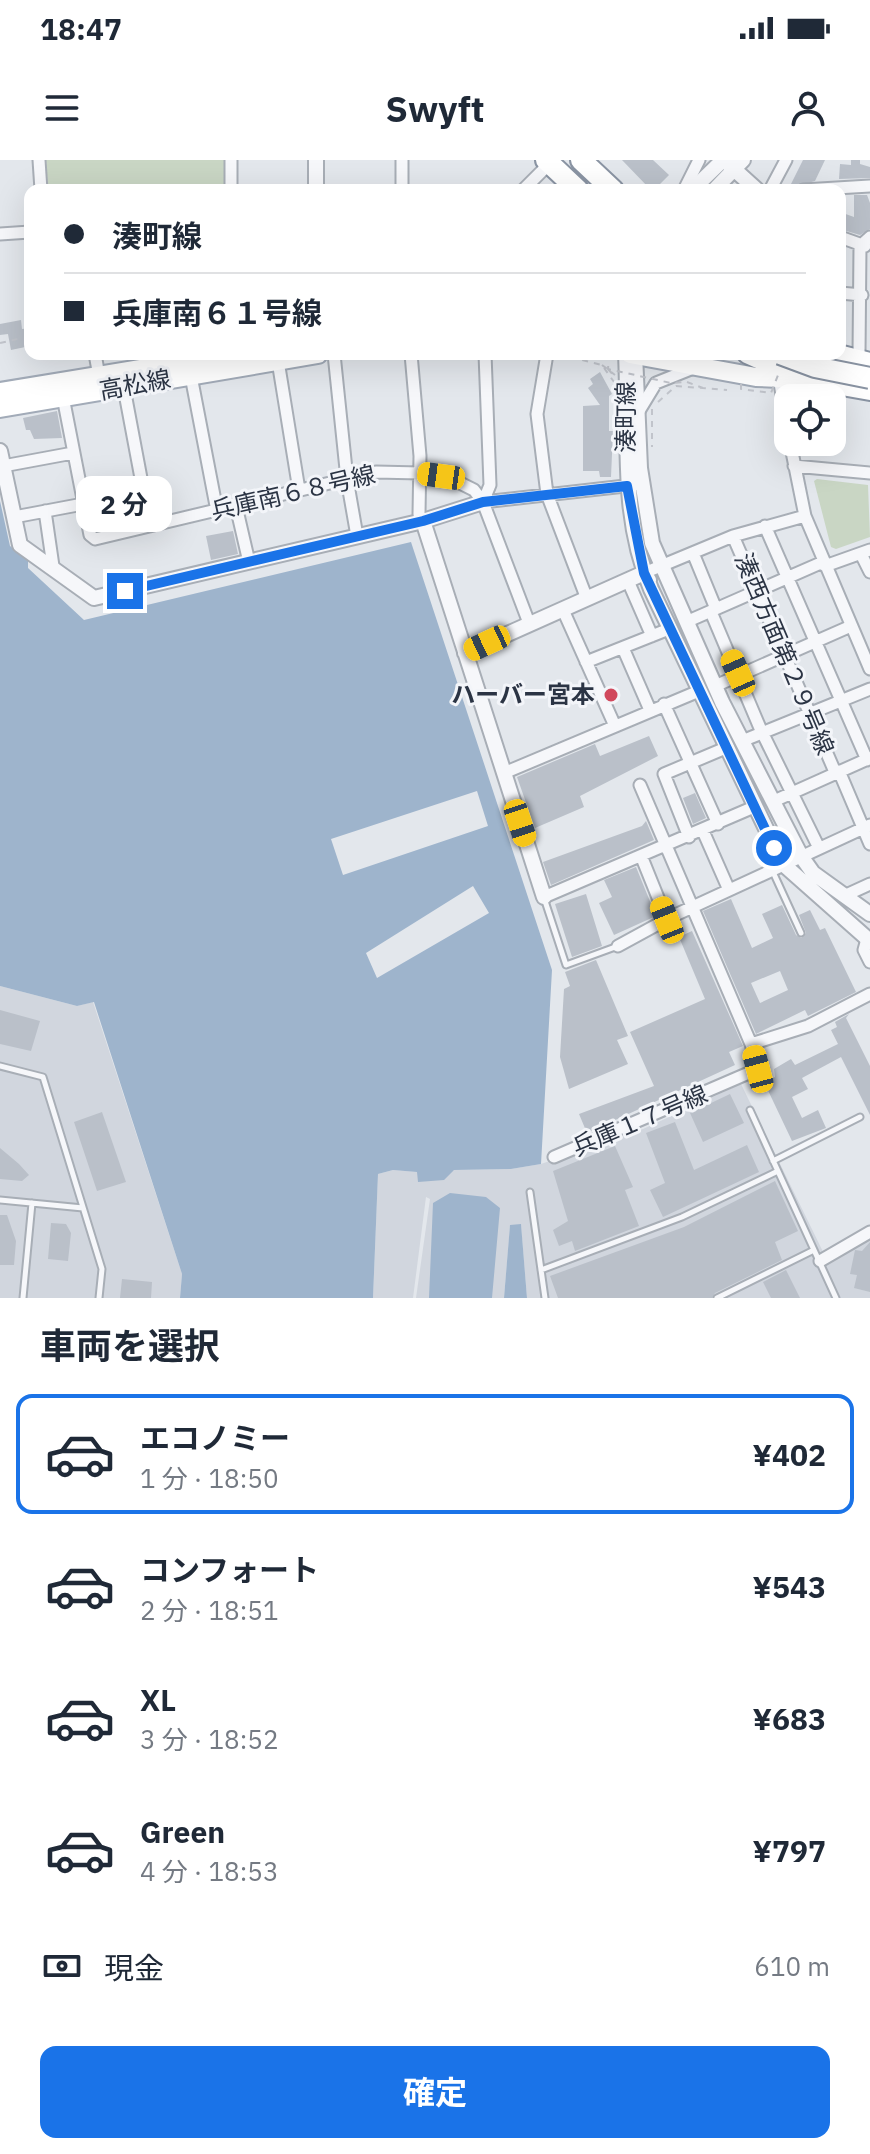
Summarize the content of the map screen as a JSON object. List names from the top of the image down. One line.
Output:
{"streets":{"main road":["高松線"],"street":["湊町線","兵庫南６８号線","湊西方面第２９号線","兵庫１７号線"]},"places":["ハーバー宮本"],"page":{"status":"18:47","header":"Swyft","banner":["湊町線","兵庫南６１号線"],"bubble":"2 分","heading":"車両を選択","list":[{"name":"エコノミー","note":"1 分 · 18:50","value":"¥402"},{"name":"コンフォート","note":"2 分 · 18:51","value":"¥543"},{"name":"XL","note":"3 分 · 18:52","value":"¥683"},{"name":"Green","note":"4 分 · 18:53","value":"¥797"}],"pay":["現金","610 m"],"buttons":"確定"}}
